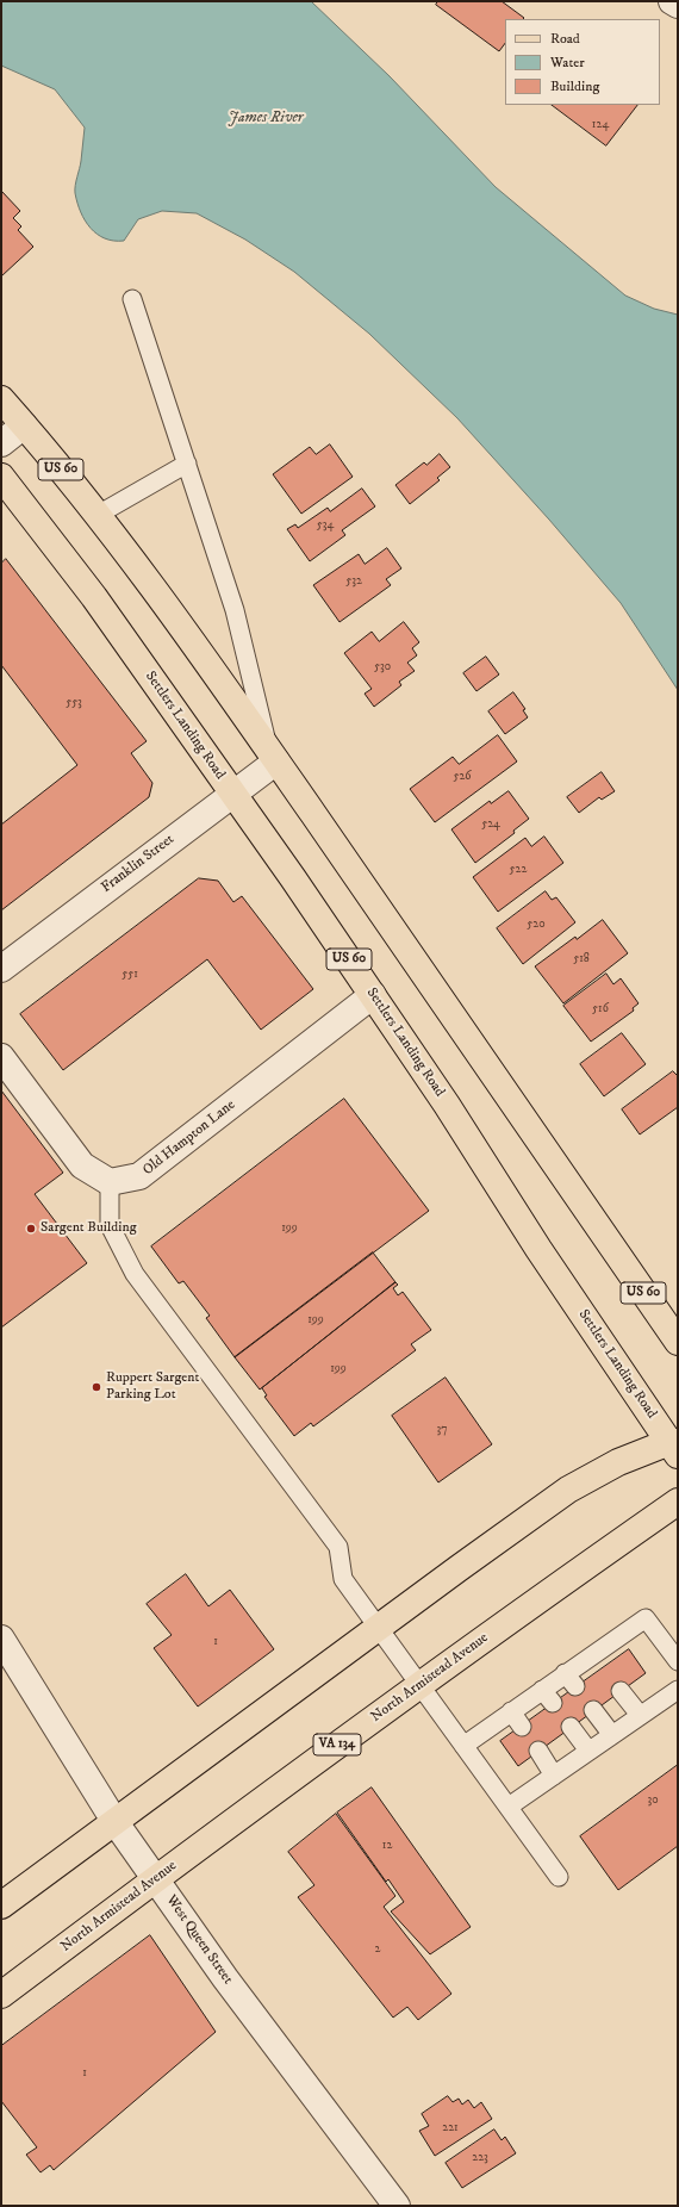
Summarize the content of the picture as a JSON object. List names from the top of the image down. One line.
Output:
{"streets":{"main road":["US 60","Settlers Landing Road","North Armistead Avenue","VA 134"],"street":["Franklin Street","Old Hampton Lane","West Queen Street"]},"crossings":[["US 60","Franklin Street"],["Settlers Landing Road","Franklin Street"],["Settlers Landing Road","Old Hampton Lane"],["North Armistead Avenue","West Queen Street"]],"water":["James River"],"places":["Sargent Building","Ruppert Sargent Parking Lot"],"house_numbers":["124","534","532","530","553","526","524","522","520","518","551","516","199","199","199","37","1","30","12","2","1","221","223"],"legend":["Road","Water","Building"]}
